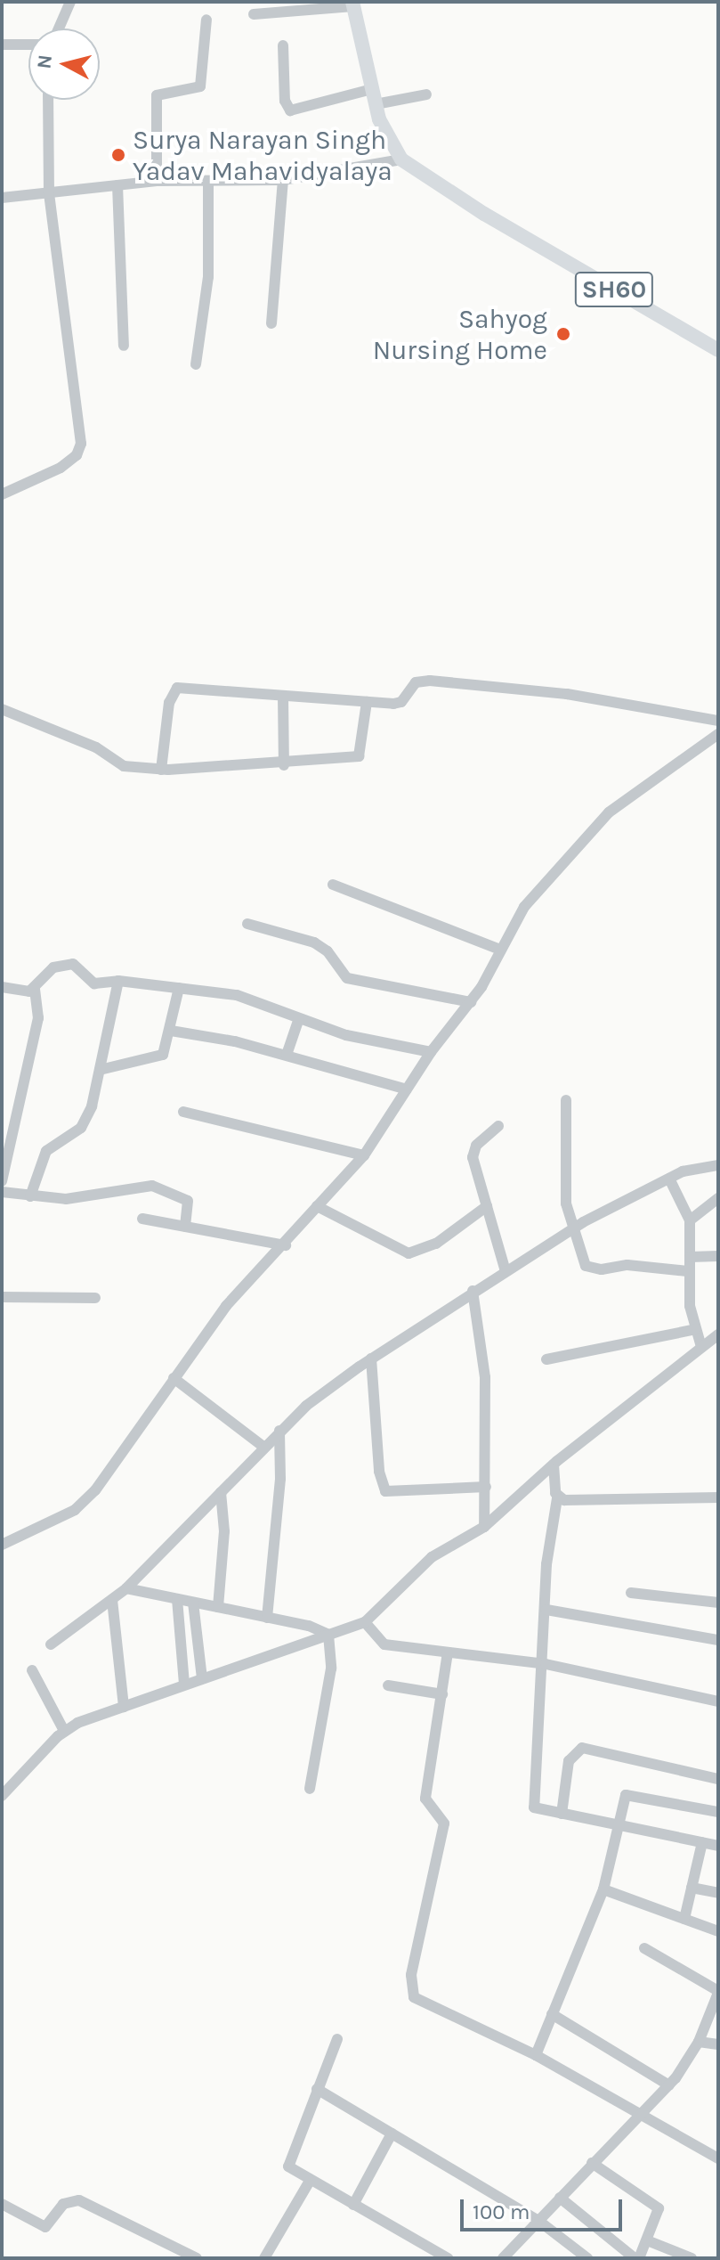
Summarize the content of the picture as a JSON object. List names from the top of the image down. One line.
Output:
{"streets":{"main road":["SH60"]},"places":["Surya Narayan Singh Yadav Mahavidyalaya","Sahyog Nursing Home"],"scale_bar":"100 m","north":"left"}
